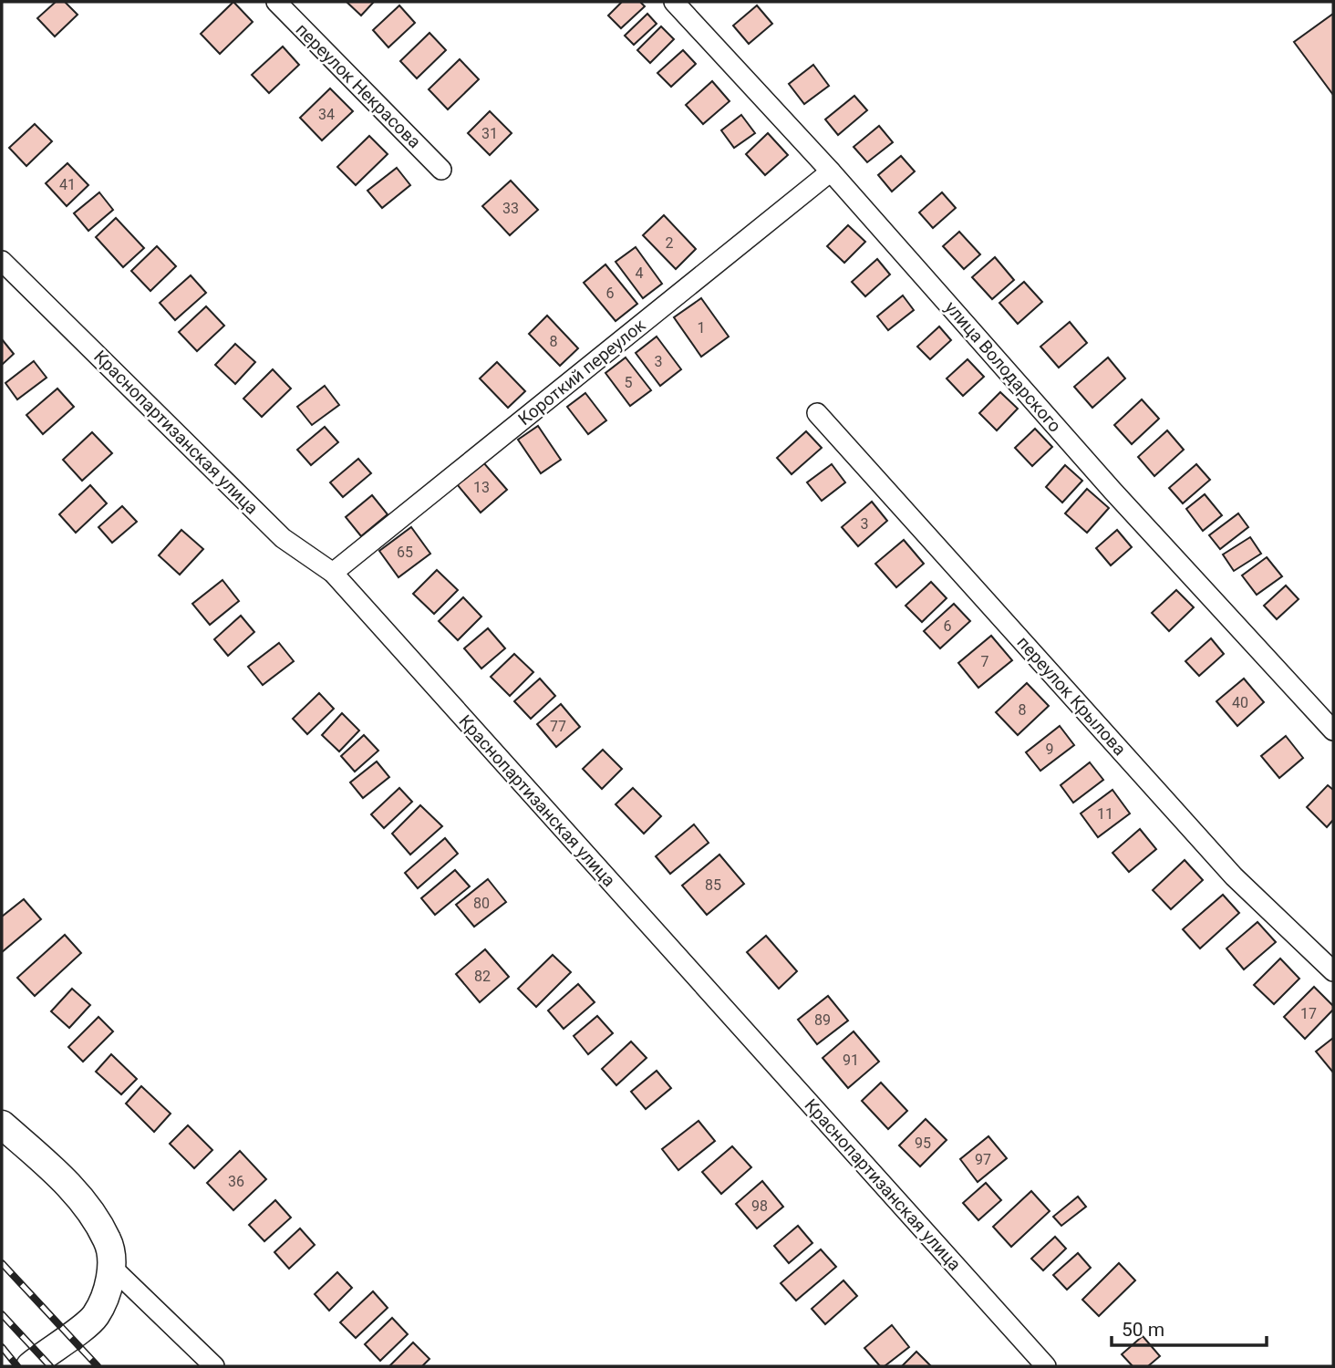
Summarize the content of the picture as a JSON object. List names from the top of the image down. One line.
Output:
{"streets":{"street":["переулок Некрасова","улица Володарского","Короткий переулок","Краснопартизанская улица","переулок Крылова"]},"crossings":[["улица Володарского","Короткий переулок"],["Короткий переулок","Краснопартизанская улица"]],"house_numbers":["34","31","41","33","2","4","6","1","8","3","5","13","3","65","6","7","40","8","77","9","11","85","80","82","17","89","91","95","97","36","98"],"scale_bar":"50 m"}
